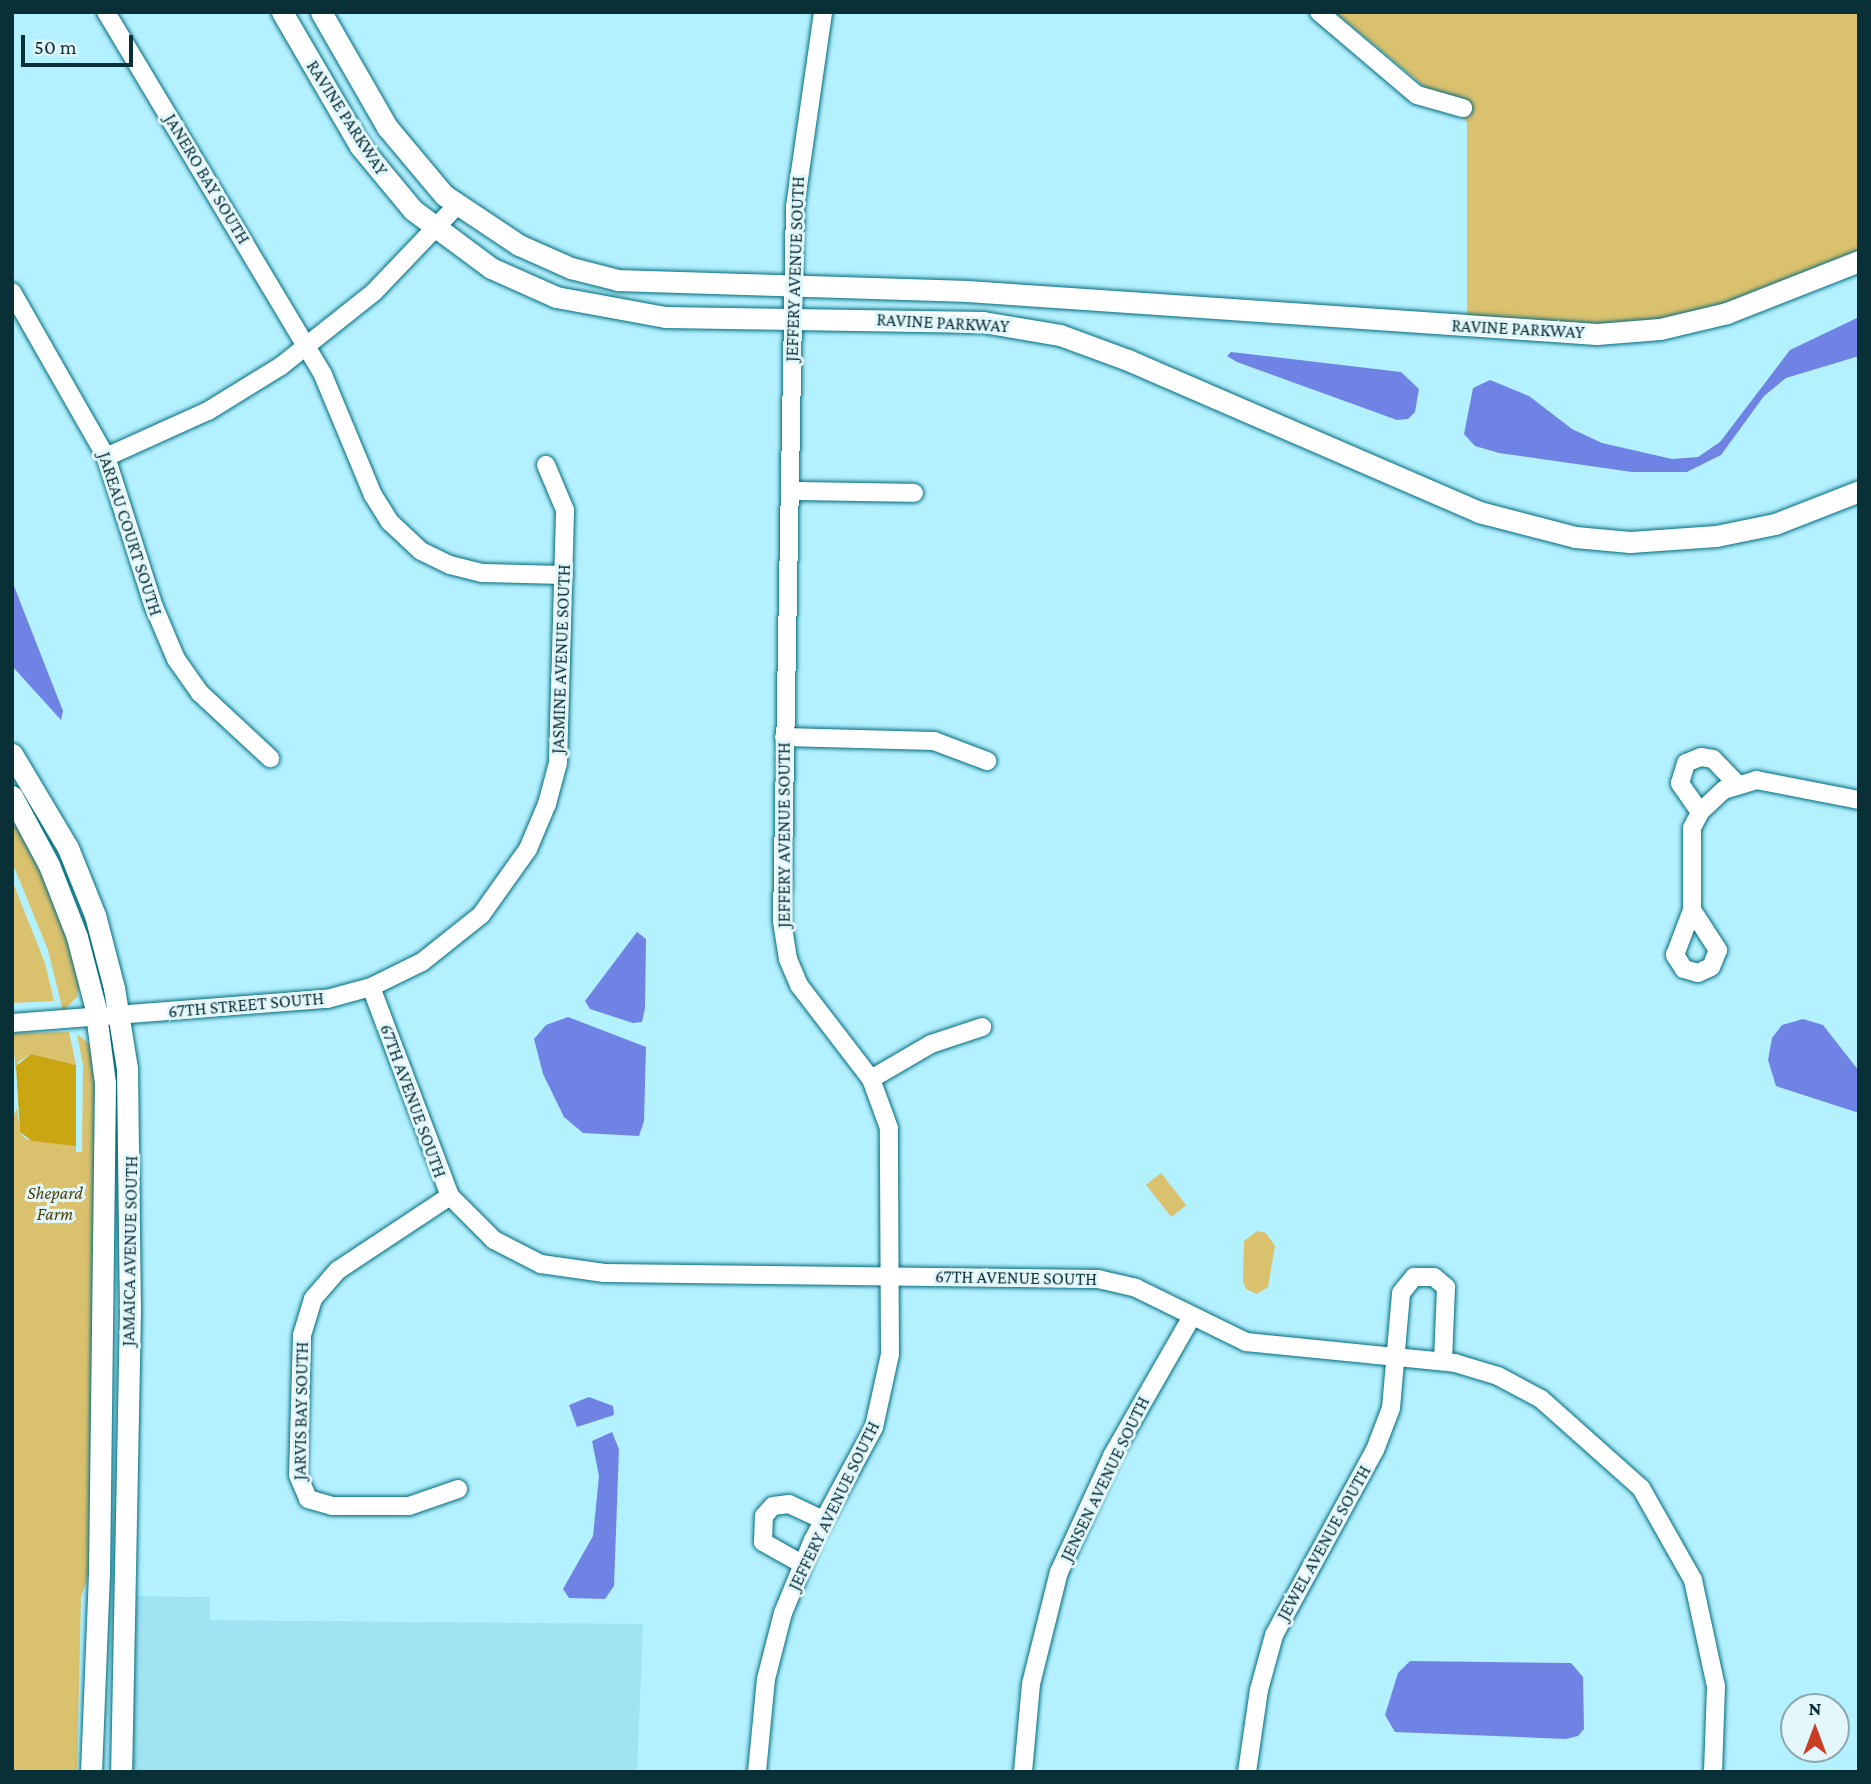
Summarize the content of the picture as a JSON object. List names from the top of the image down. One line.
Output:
{"streets":{"street":["RAVINE PARKWAY","JANERO BAY SOUTH","JEFFERY AVENUE SOUTH","JAREAU COURT SOUTH","JASMINE AVENUE SOUTH","67TH STREET SOUTH","67TH AVENUE SOUTH","JAMAICA AVENUE SOUTH","JARVIS BAY SOUTH","JENSEN AVENUE SOUTH","JEWEL AVENUE SOUTH"]},"crossings":[["RAVINE PARKWAY","JEFFERY AVENUE SOUTH"],["JANERO BAY SOUTH","JASMINE AVENUE SOUTH"],["JEFFERY AVENUE SOUTH","67TH AVENUE SOUTH"],["JASMINE AVENUE SOUTH","67TH STREET SOUTH"],["JASMINE AVENUE SOUTH","67TH AVENUE SOUTH"],["67TH STREET SOUTH","67TH AVENUE SOUTH"],["67TH STREET SOUTH","JAMAICA AVENUE SOUTH"],["67TH AVENUE SOUTH","JARVIS BAY SOUTH"],["67TH AVENUE SOUTH","JENSEN AVENUE SOUTH"],["67TH AVENUE SOUTH","JEWEL AVENUE SOUTH"]],"parks":["Shepard Farm"],"scale_bar":"50 m","north":"top"}
